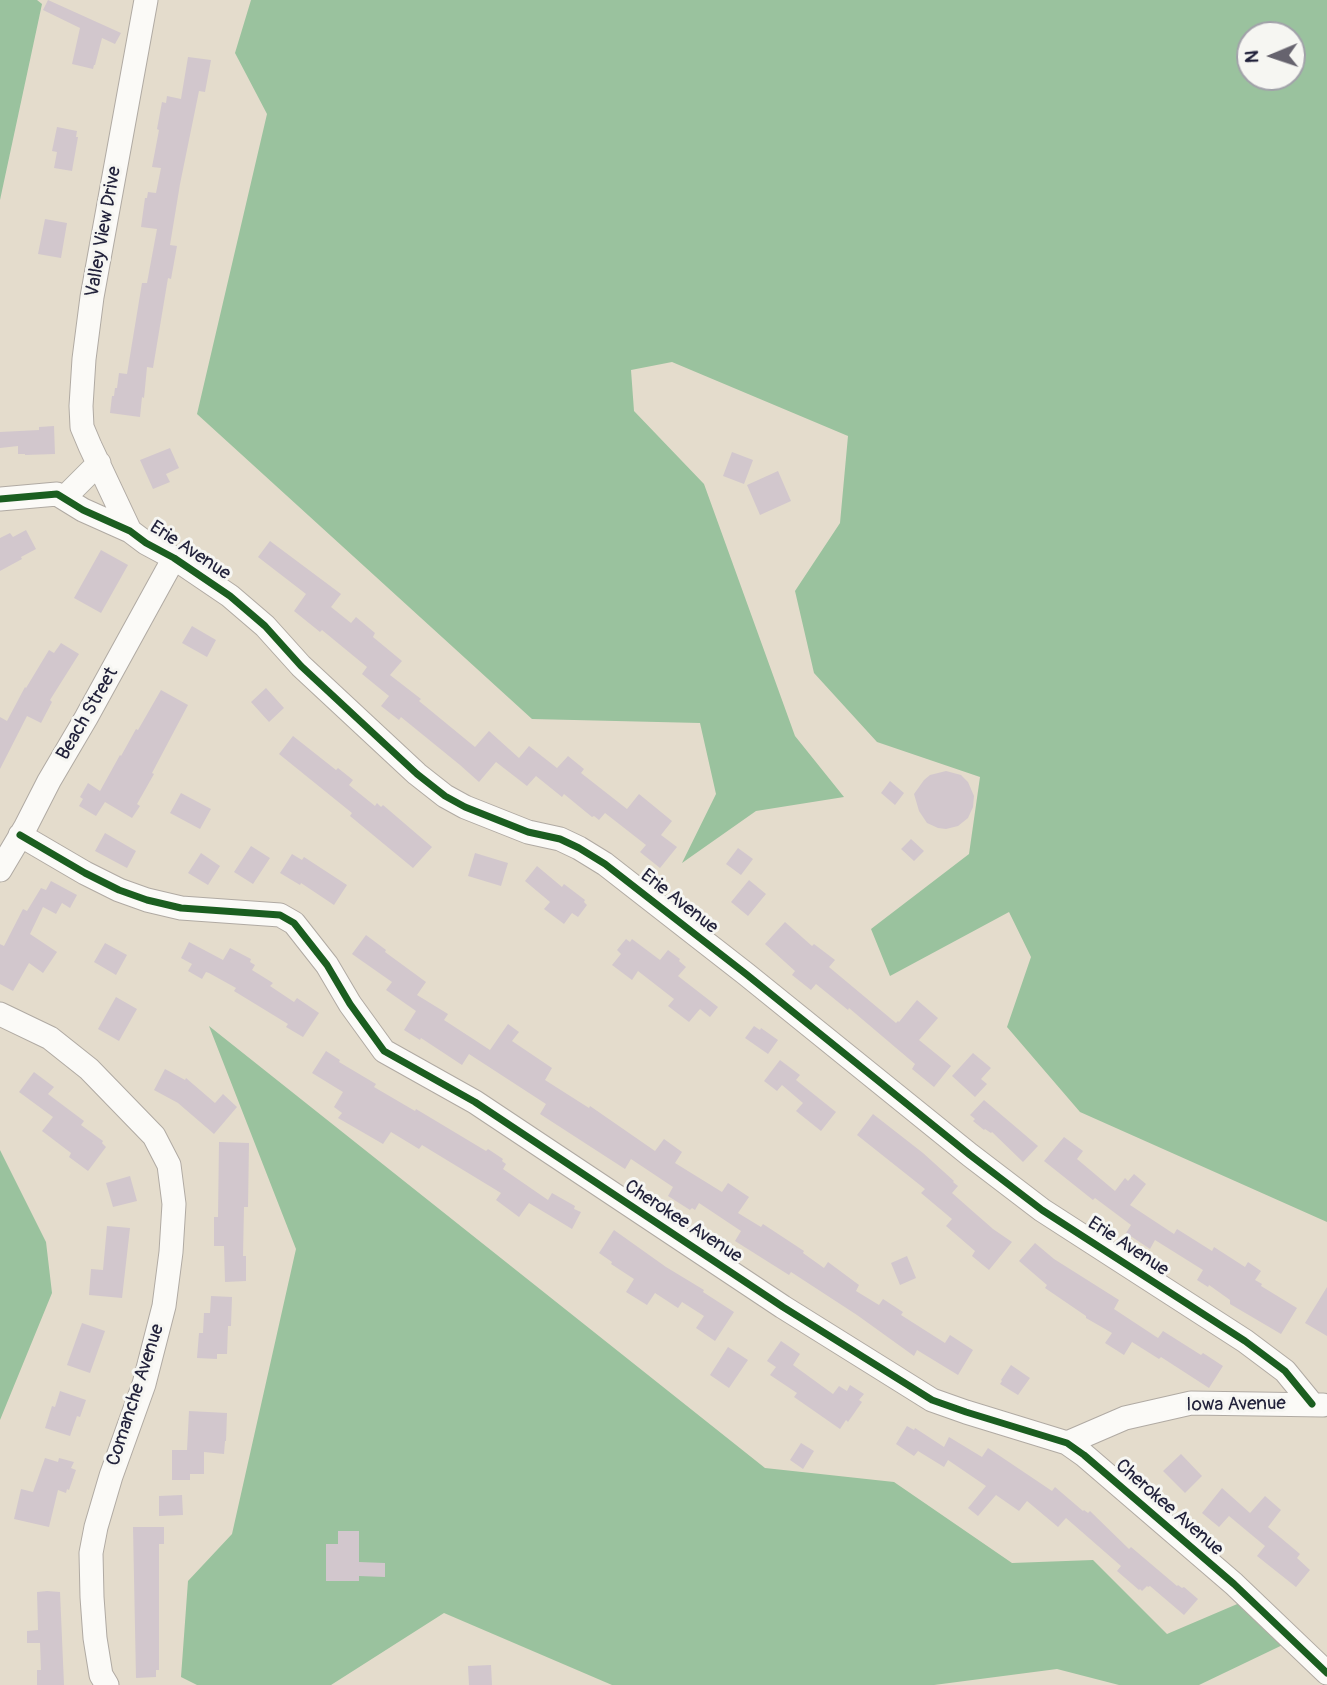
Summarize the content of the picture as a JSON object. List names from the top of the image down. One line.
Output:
{"streets":{"street":["Valley View Drive","Erie Avenue","Beach Street","Cherokee Avenue","Comanche Avenue","Iowa Avenue"]},"crossings":[["Valley View Drive","Erie Avenue"],["Erie Avenue","Beach Street"],["Erie Avenue","Iowa Avenue"],["Beach Street","Cherokee Avenue"],["Cherokee Avenue","Iowa Avenue"]],"north":"left"}
